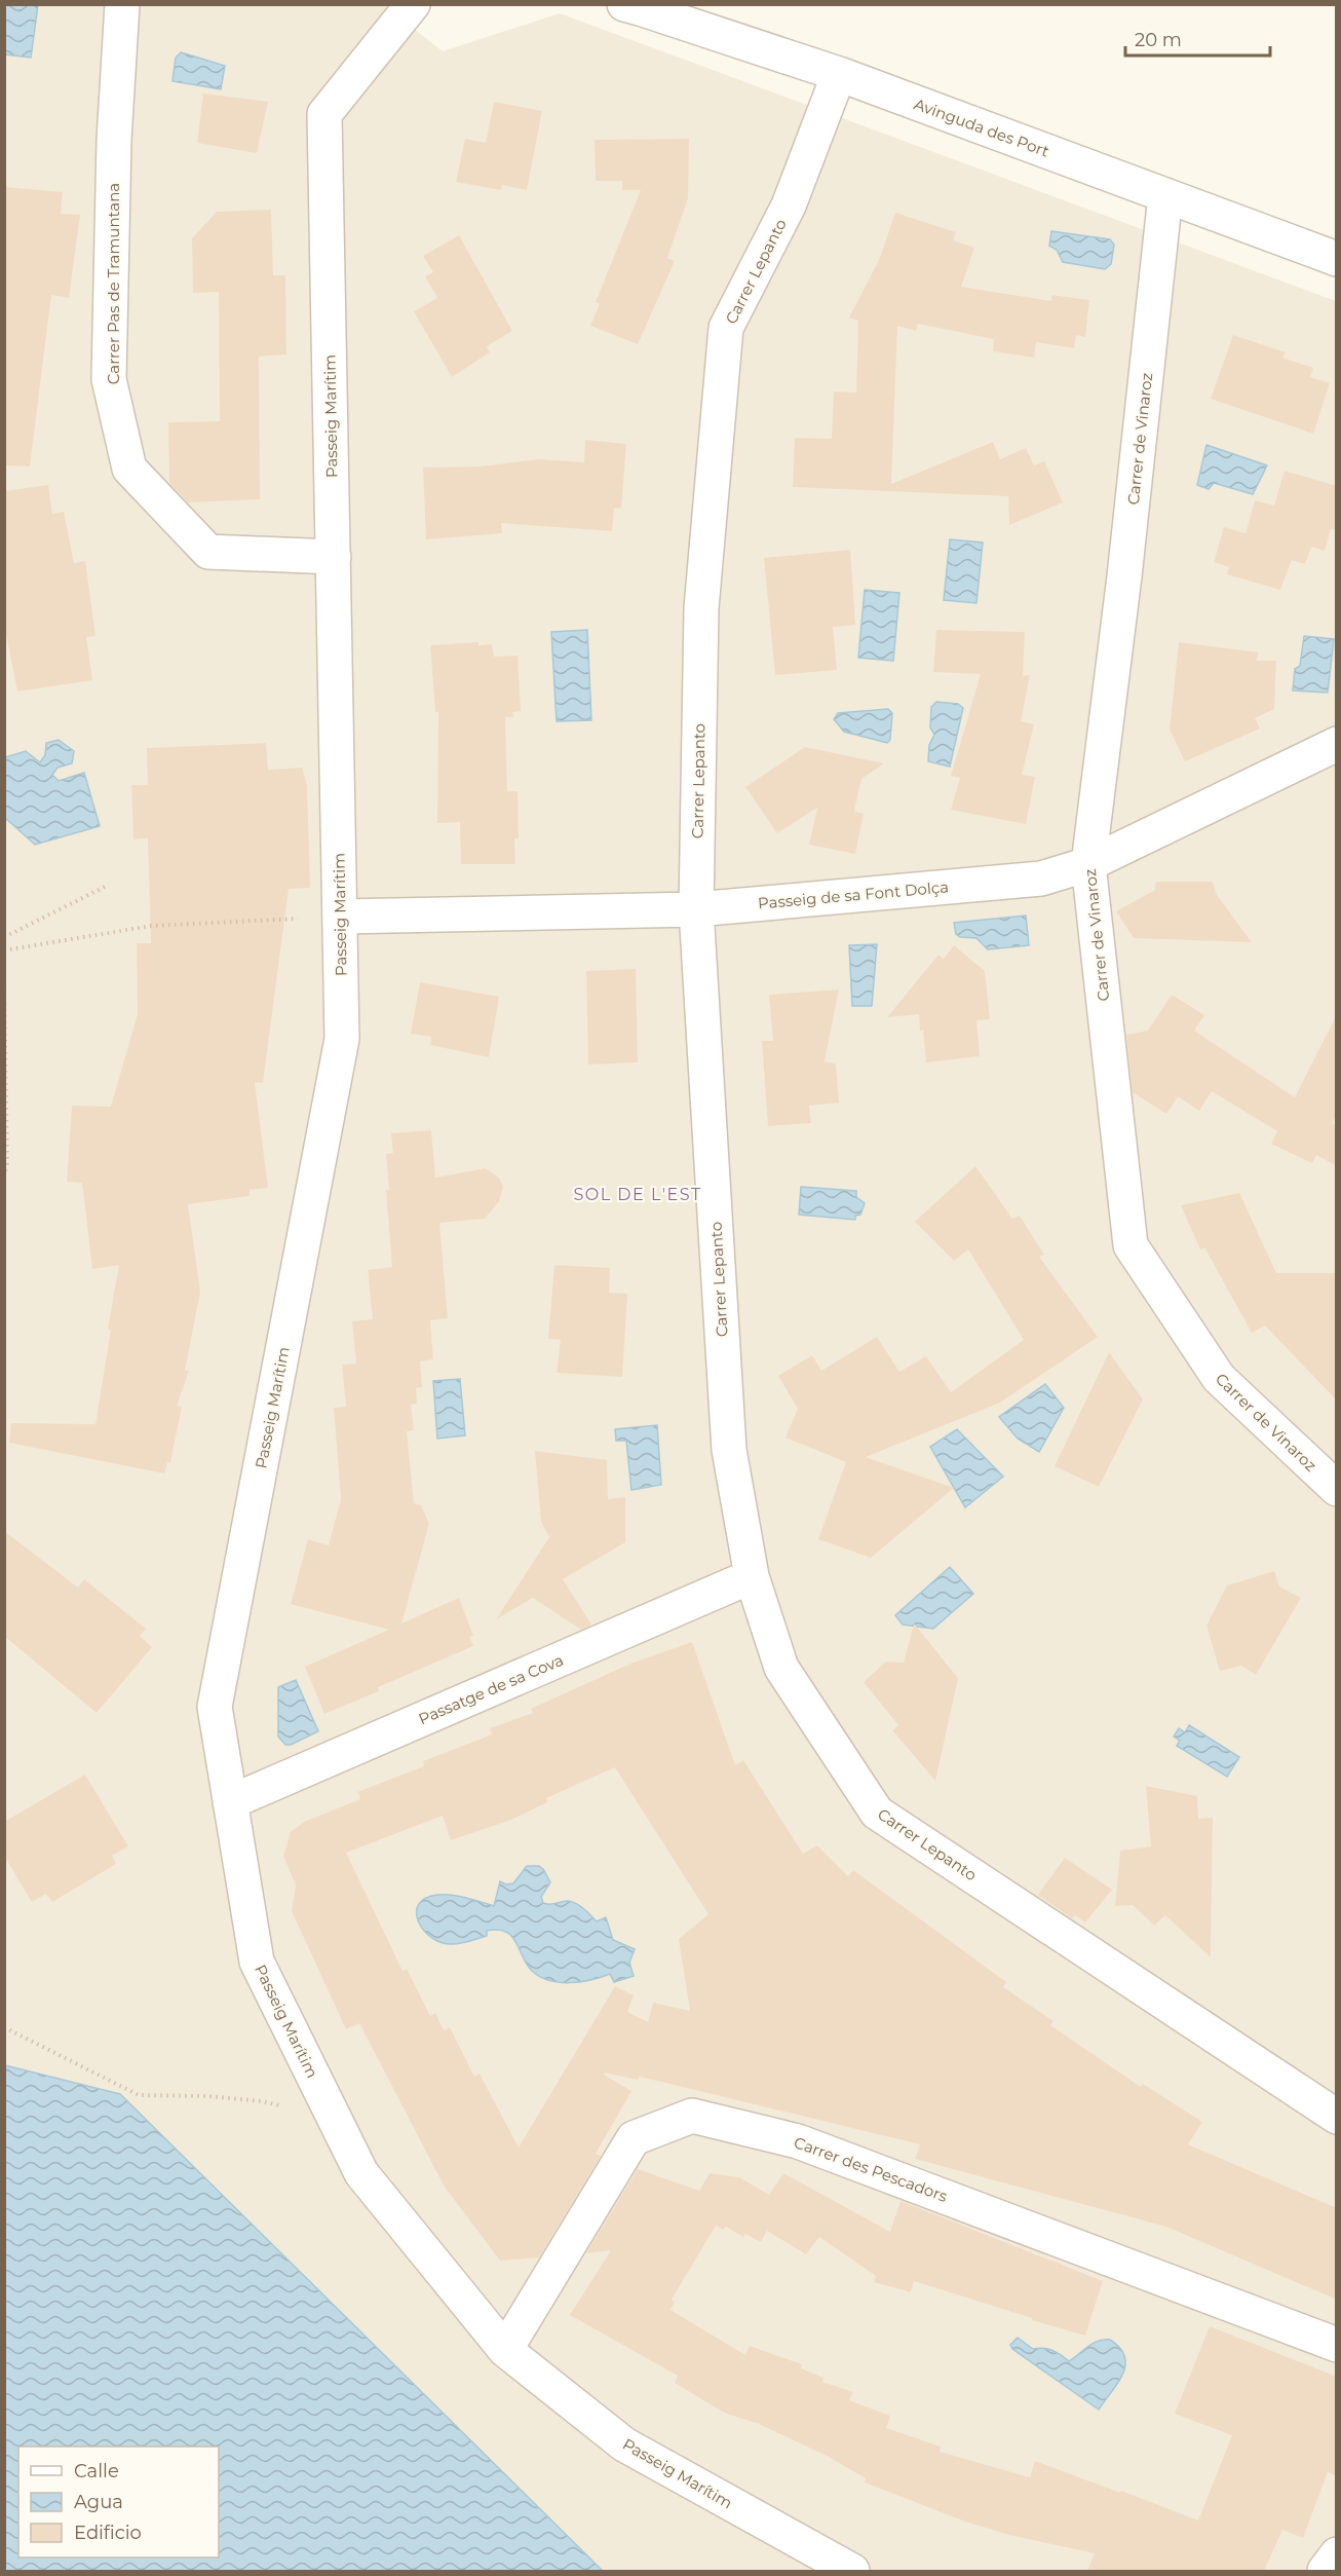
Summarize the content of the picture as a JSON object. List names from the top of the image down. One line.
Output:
{"streets":{"street":["Avinguda des Port","Carrer Lepanto","Carrer Pas de Tramuntana","Passeig Marítim","Carrer de Vinaroz","Passeig de sa Font Dolça","Passatge de sa Cova","Carrer des Pescadors"]},"crossings":[["Avinguda des Port","Carrer Lepanto"],["Avinguda des Port","Carrer de Vinaroz"],["Carrer Lepanto","Passeig de sa Font Dolça"],["Carrer Lepanto","Passatge de sa Cova"],["Carrer Pas de Tramuntana","Passeig Marítim"],["Passeig Marítim","Passeig de sa Font Dolça"],["Passeig Marítim","Passatge de sa Cova"],["Passeig Marítim","Carrer des Pescadors"],["Carrer de Vinaroz","Passeig de sa Font Dolça"]],"districts":["SOL DE L'EST"],"legend":["Calle","Agua","Edificio"],"scale_bar":"20 m"}
